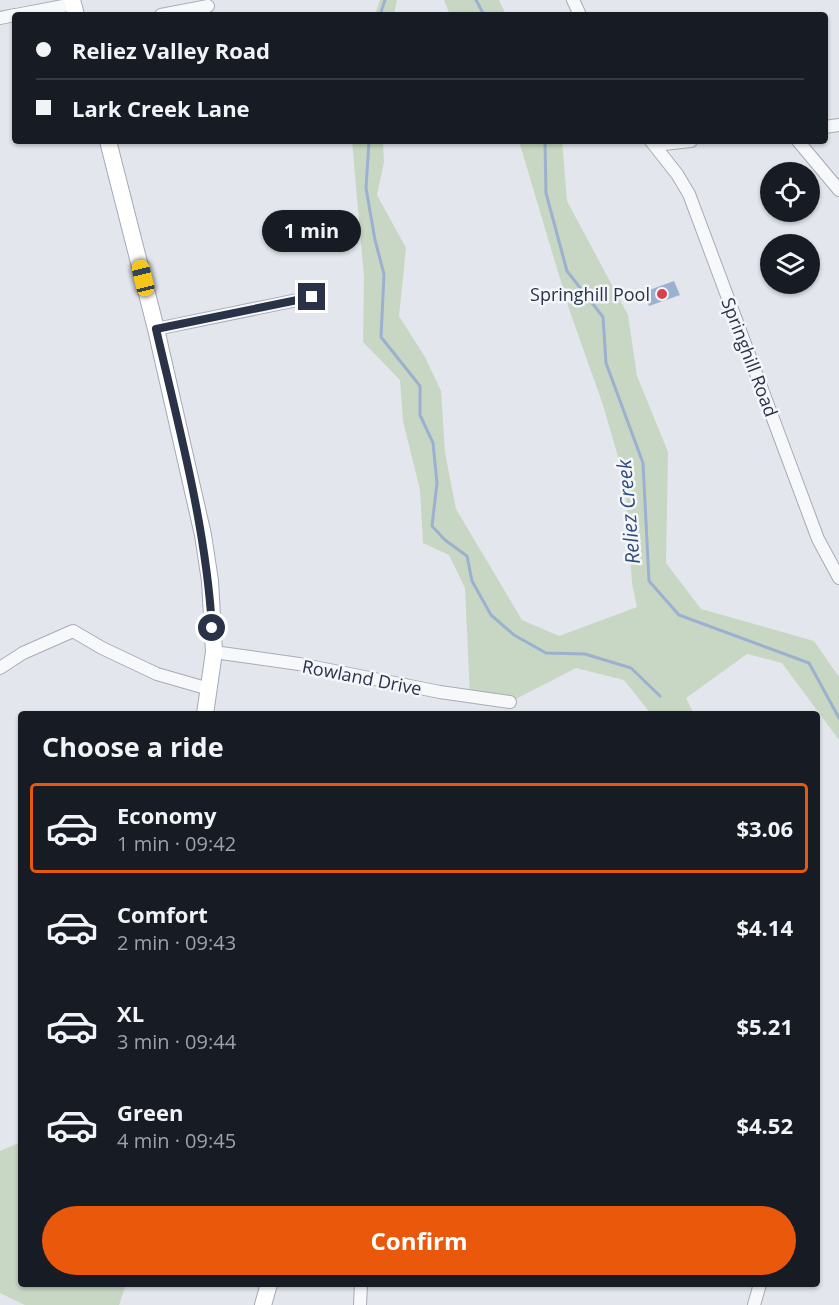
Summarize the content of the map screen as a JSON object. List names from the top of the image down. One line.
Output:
{"streets":{"street":["Springhill Road","Rowland Drive"]},"water":["Reliez Creek"],"places":["Springhill Pool"],"page":{"banner":["Reliez Valley Road","Lark Creek Lane"],"bubble":"1 min","heading":"Choose a ride","list":[{"name":"Economy","note":"1 min · 09:42","value":"$3.06"},{"name":"Comfort","note":"2 min · 09:43","value":"$4.14"},{"name":"XL","note":"3 min · 09:44","value":"$5.21"},{"name":"Green","note":"4 min · 09:45","value":"$4.52"}],"buttons":"Confirm"}}
